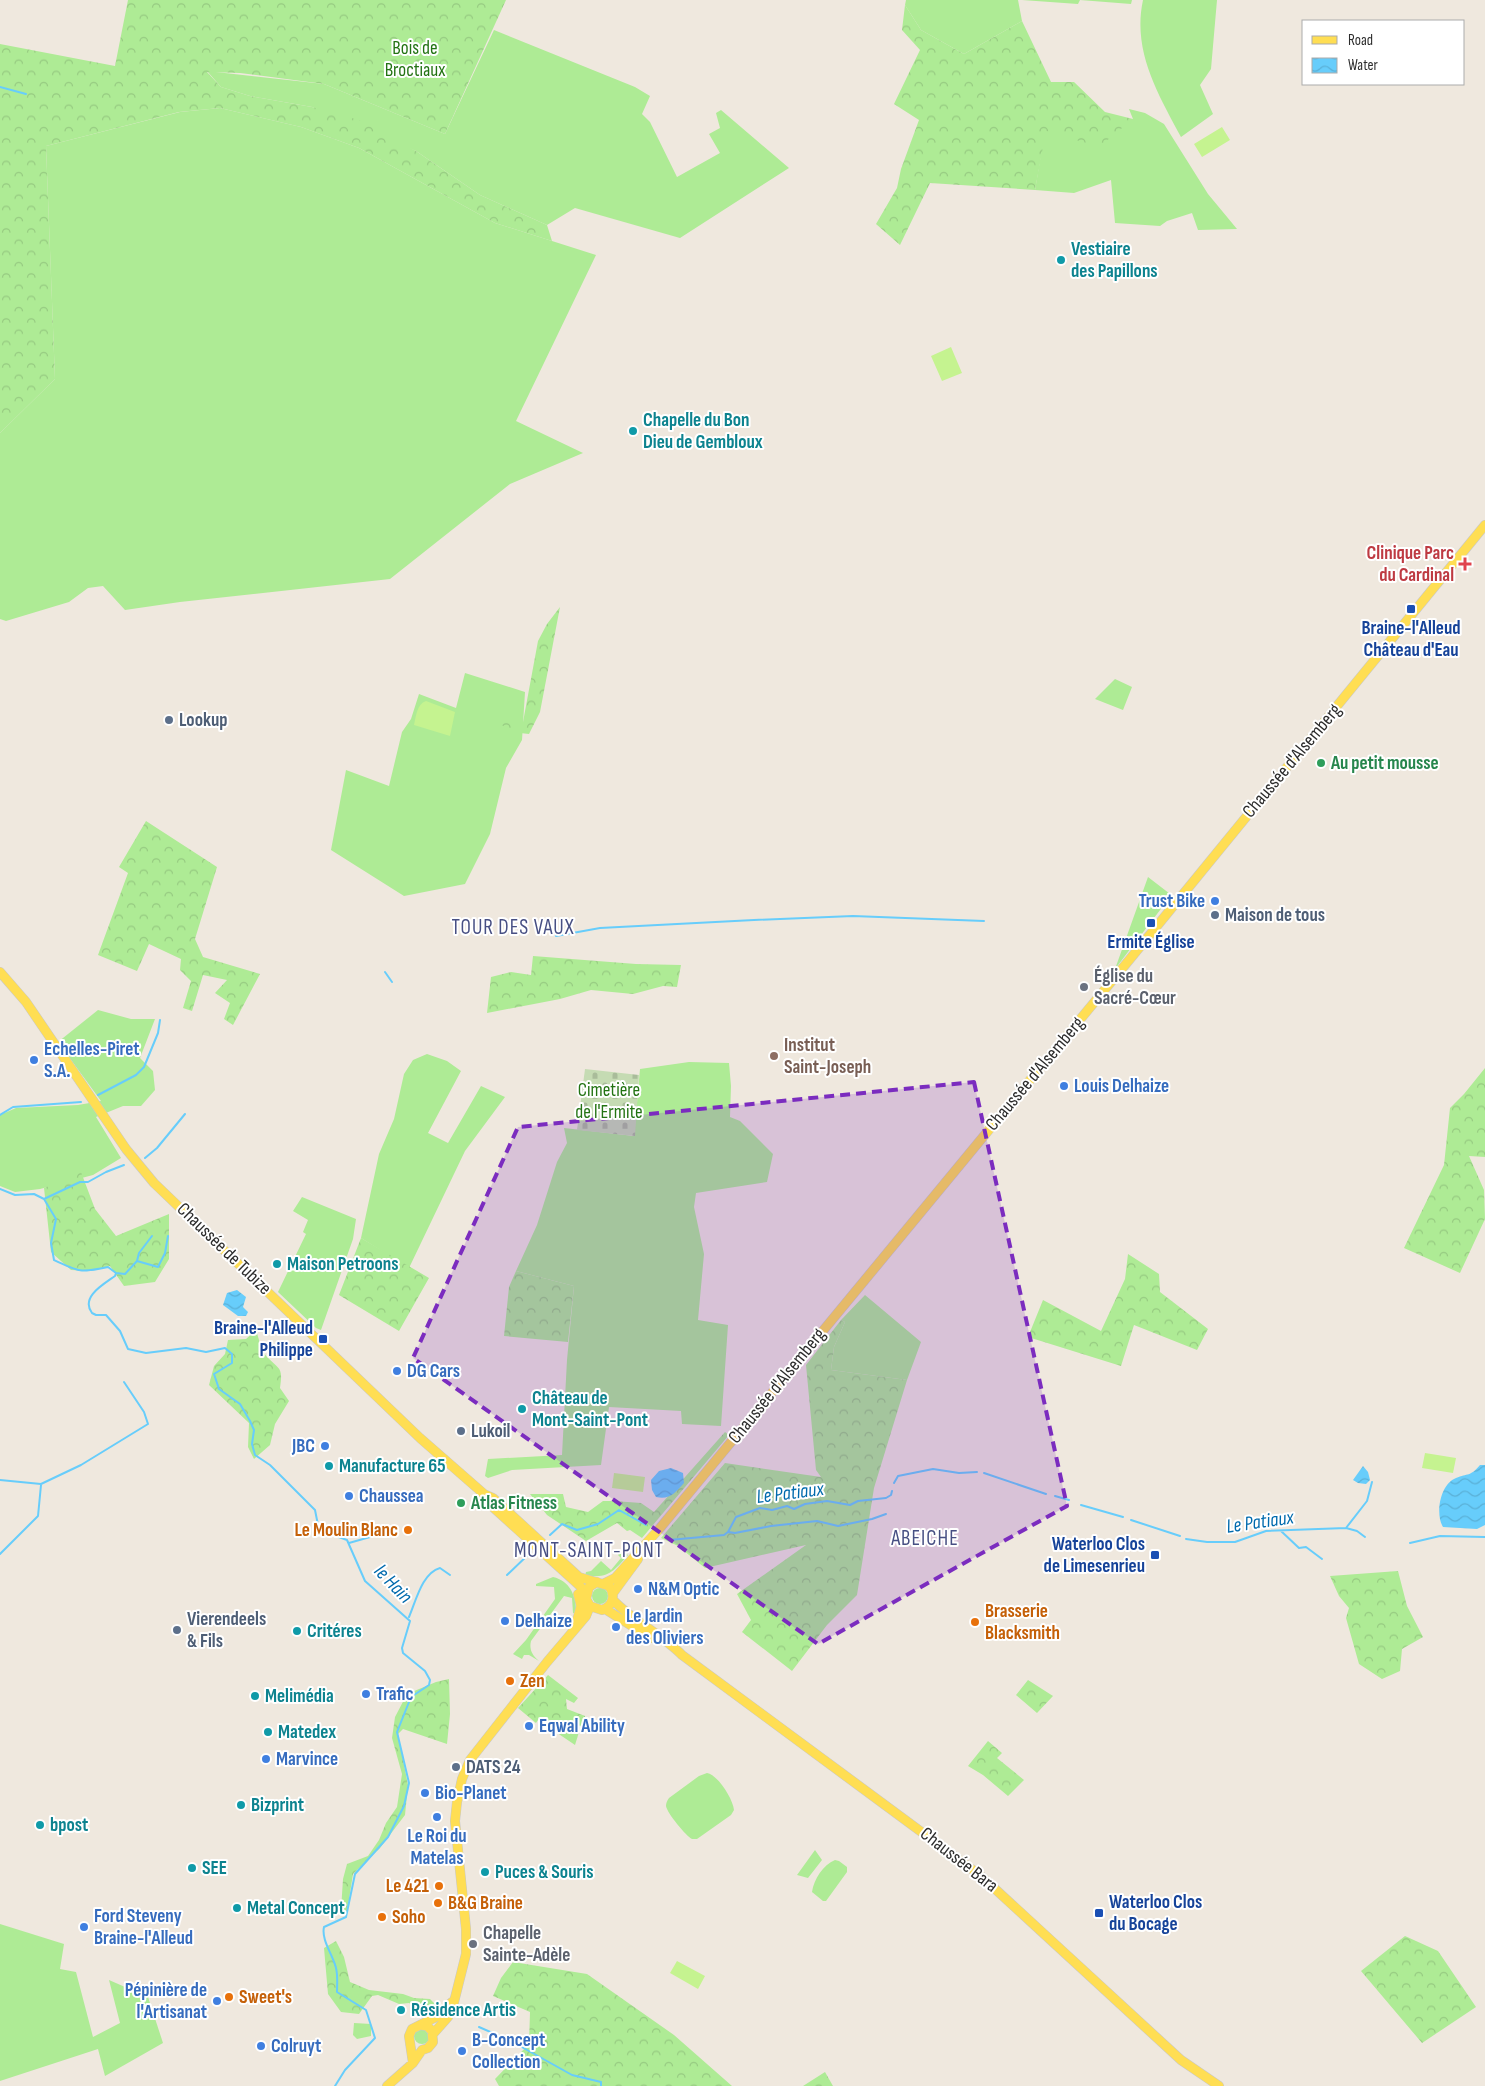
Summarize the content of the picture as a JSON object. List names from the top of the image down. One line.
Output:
{"streets":{"main road":["Chaussée d'Alsemberg","Chaussée de Tubize","Chaussée Bara"]},"crossings":[["Chaussée d'Alsemberg","Chaussée de Tubize"],["Chaussée d'Alsemberg","Chaussée Bara"],["Chaussée de Tubize","Chaussée Bara"]],"districts":["TOUR DES VAUX","ABEICHE","MONT-SAINT-PONT"],"water":["Le Patiaux","le Hain"],"parks":["Bois de Broctiaux","Cimetière de l'Ermite"],"places":{"other":["Vestiaire des Papillons","Chapelle du Bon Dieu de Gembloux","Lookup","Au petit mousse","Trust Bike","Maison de tous","Église du Sacré-Cœur","Institut Saint-Joseph","Echelles-Piret S.A.","Louis Delhaize","Maison Petroons","DG Cars","Château de Mont-Saint-Pont","Lukoil","JBC","Manufacture 65","Chaussea","Atlas Fitness","Le Moulin Blanc","N&M Optic","Delhaize","Brasserie Blacksmith","Le Jardin des Oliviers","Vierendeels & Fils","Critéres","Zen","Trafic","Melimédia","Eqwal Ability","Matedex","Marvince","DATS 24","Bio-Planet","Bizprint","Le Roi du Matelas","bpost","SEE","Puces & Souris","Le 421","B&G Braine","Metal Concept","Soho","Ford Steveny Braine-l'Alleud","Chapelle Sainte-Adèle","Sweet's","Pépinière de l'Artisanat","Résidence Artis","Colruyt","B-Concept Collection"],"health":["Clinique Parc du Cardinal"],"transit":["Braine-l'Alleud Château d'Eau","Ermite Église","Braine-l'Alleud Philippe","Waterloo Clos de Limesenrieu","Waterloo Clos du Bocage"]},"legend":["Road","Water"]}
